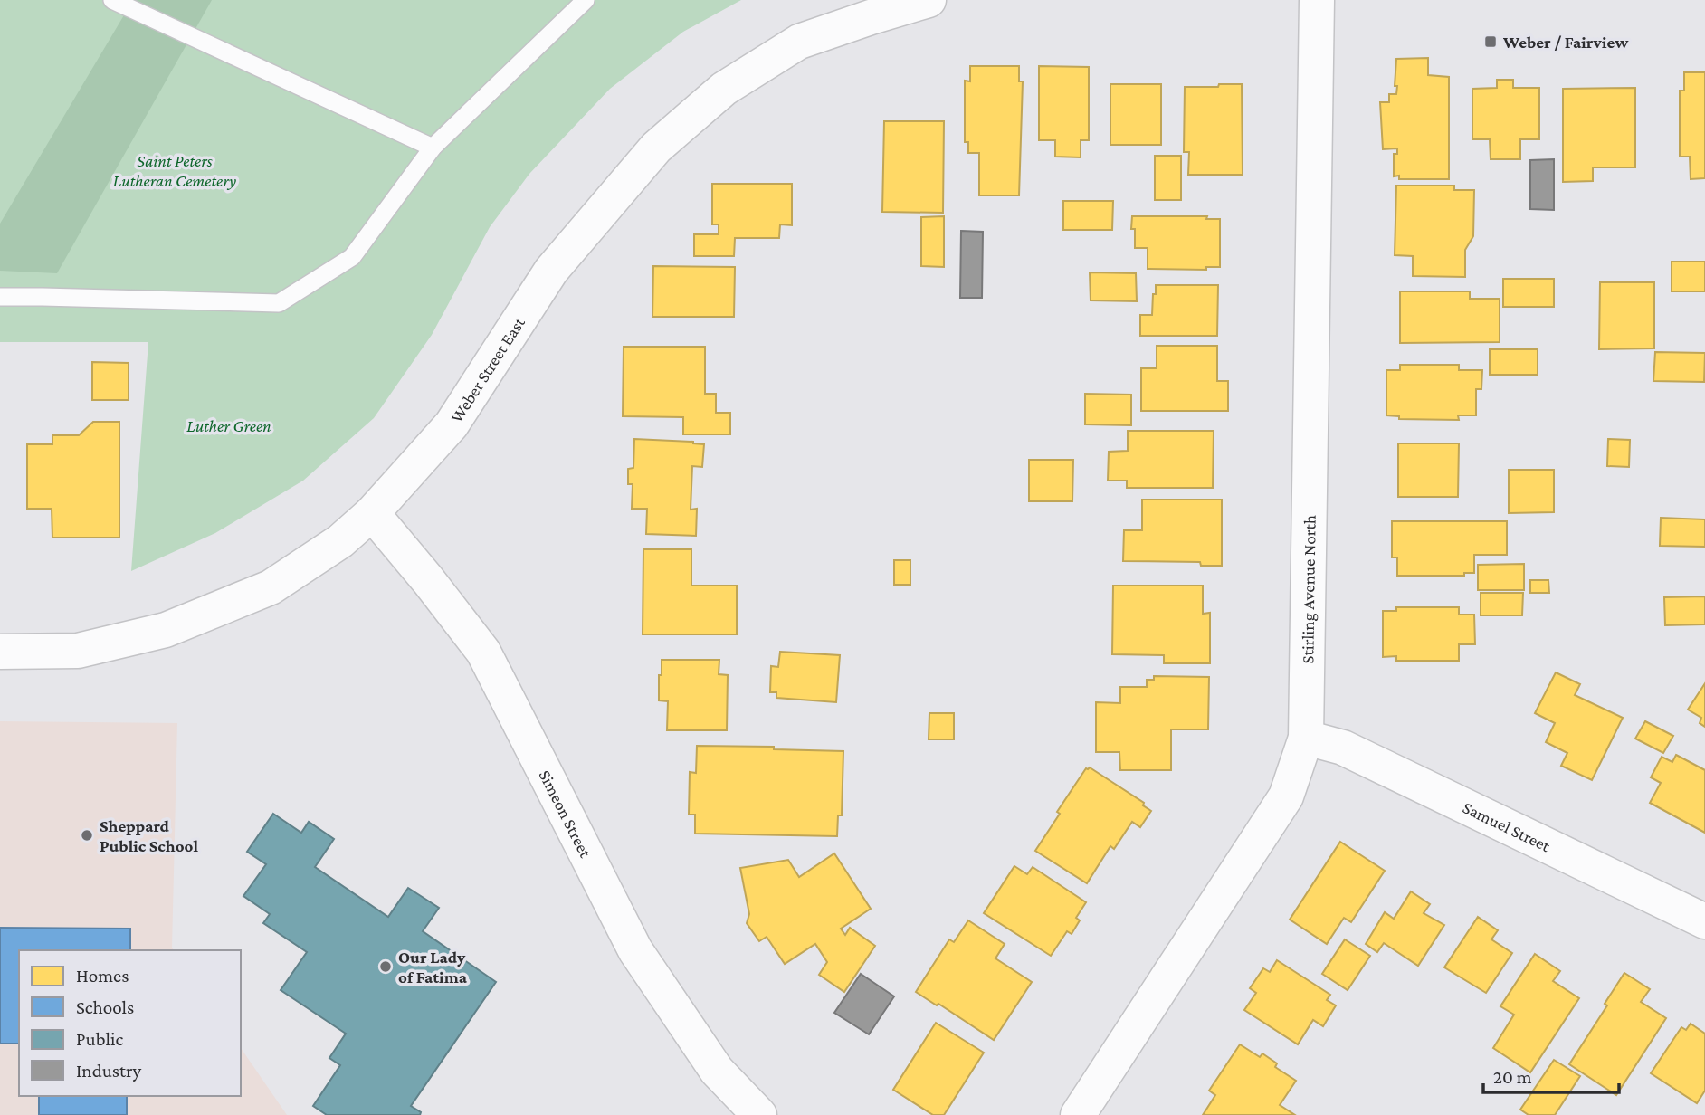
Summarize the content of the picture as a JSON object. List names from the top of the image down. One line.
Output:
{"streets":{"street":["Weber Street East","Stirling Avenue North","Simeon Street","Samuel Street"]},"crossings":[["Weber Street East","Simeon Street"],["Stirling Avenue North","Samuel Street"]],"parks":["Saint Peters Lutheran Cemetery","Luther Green"],"places":{"transit":["Weber / Fairview"],"other":["Sheppard Public School","Our Lady of Fatima"]},"legend":["Homes","Schools","Public","Industry"],"scale_bar":"20 m"}
